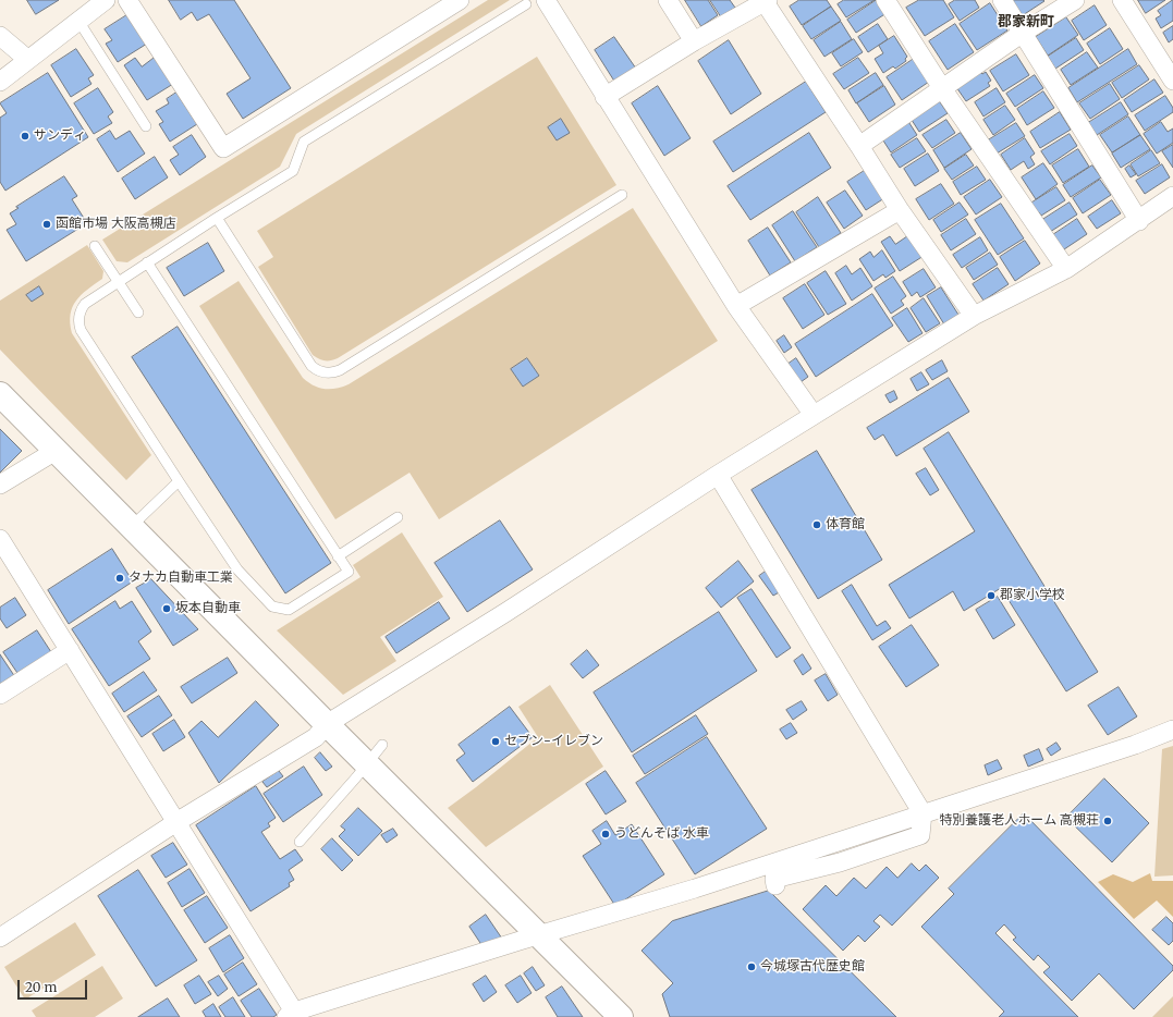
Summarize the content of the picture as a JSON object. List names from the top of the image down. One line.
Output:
{"districts":["郡家新町"],"places":["サンディ","函館市場 大阪高槻店","体育館","タナカ自動車工業","郡家小学校","坂本自動車","セブン-イレブン","特別養護老人ホーム 高槻荘","うどんそば 水車","今城塚古代歴史館"],"scale_bar":"20 m"}
